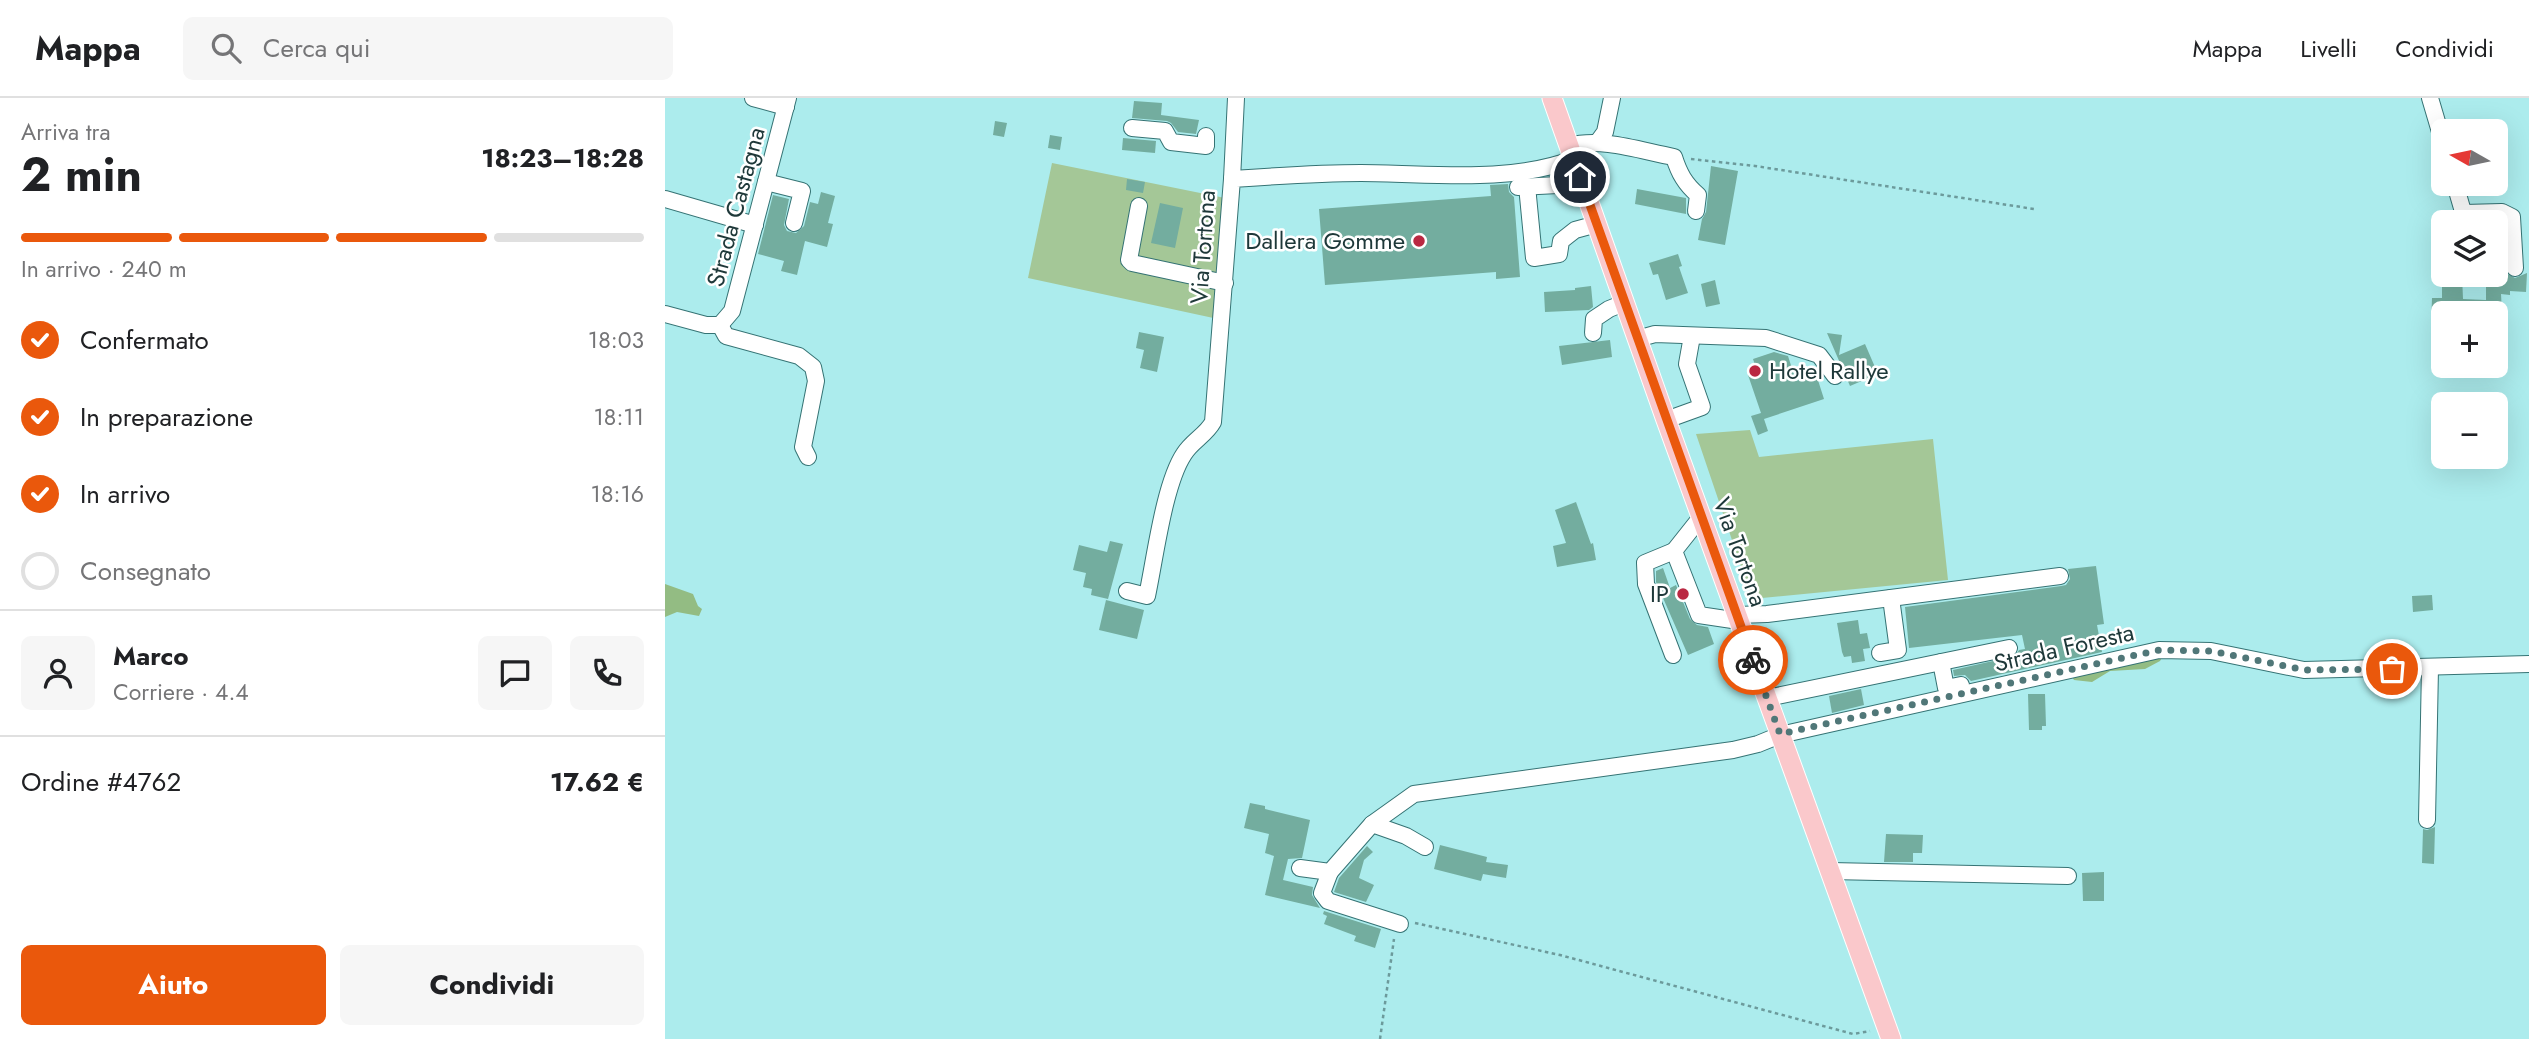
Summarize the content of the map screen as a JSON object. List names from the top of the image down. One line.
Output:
{"streets":{"main road":["Via Tortona"],"street":["Strada Castagna","Strada Foresta"]},"crossings":[["Via Tortona","Strada Foresta"]],"places":["Dallera Gomme","Hotel Rallye","IP"],"north":"left","page":{"header":"Mappa","search":"Cerca qui","nav":["Mappa","Livelli","Condividi"],"heading":["2 min","Arriva tra","18:23–18:28"],"panel":["Marco","Corriere · 4.4","Ordine #4762","17.62 €"],"map_buttons":["+","−"],"bar":"In arrivo · 240 m","list":[["Confermato","18:03"],["In preparazione","18:11"],["In arrivo","18:16"],"Consegnato"],"buttons":["Aiuto","Condividi"]}}
